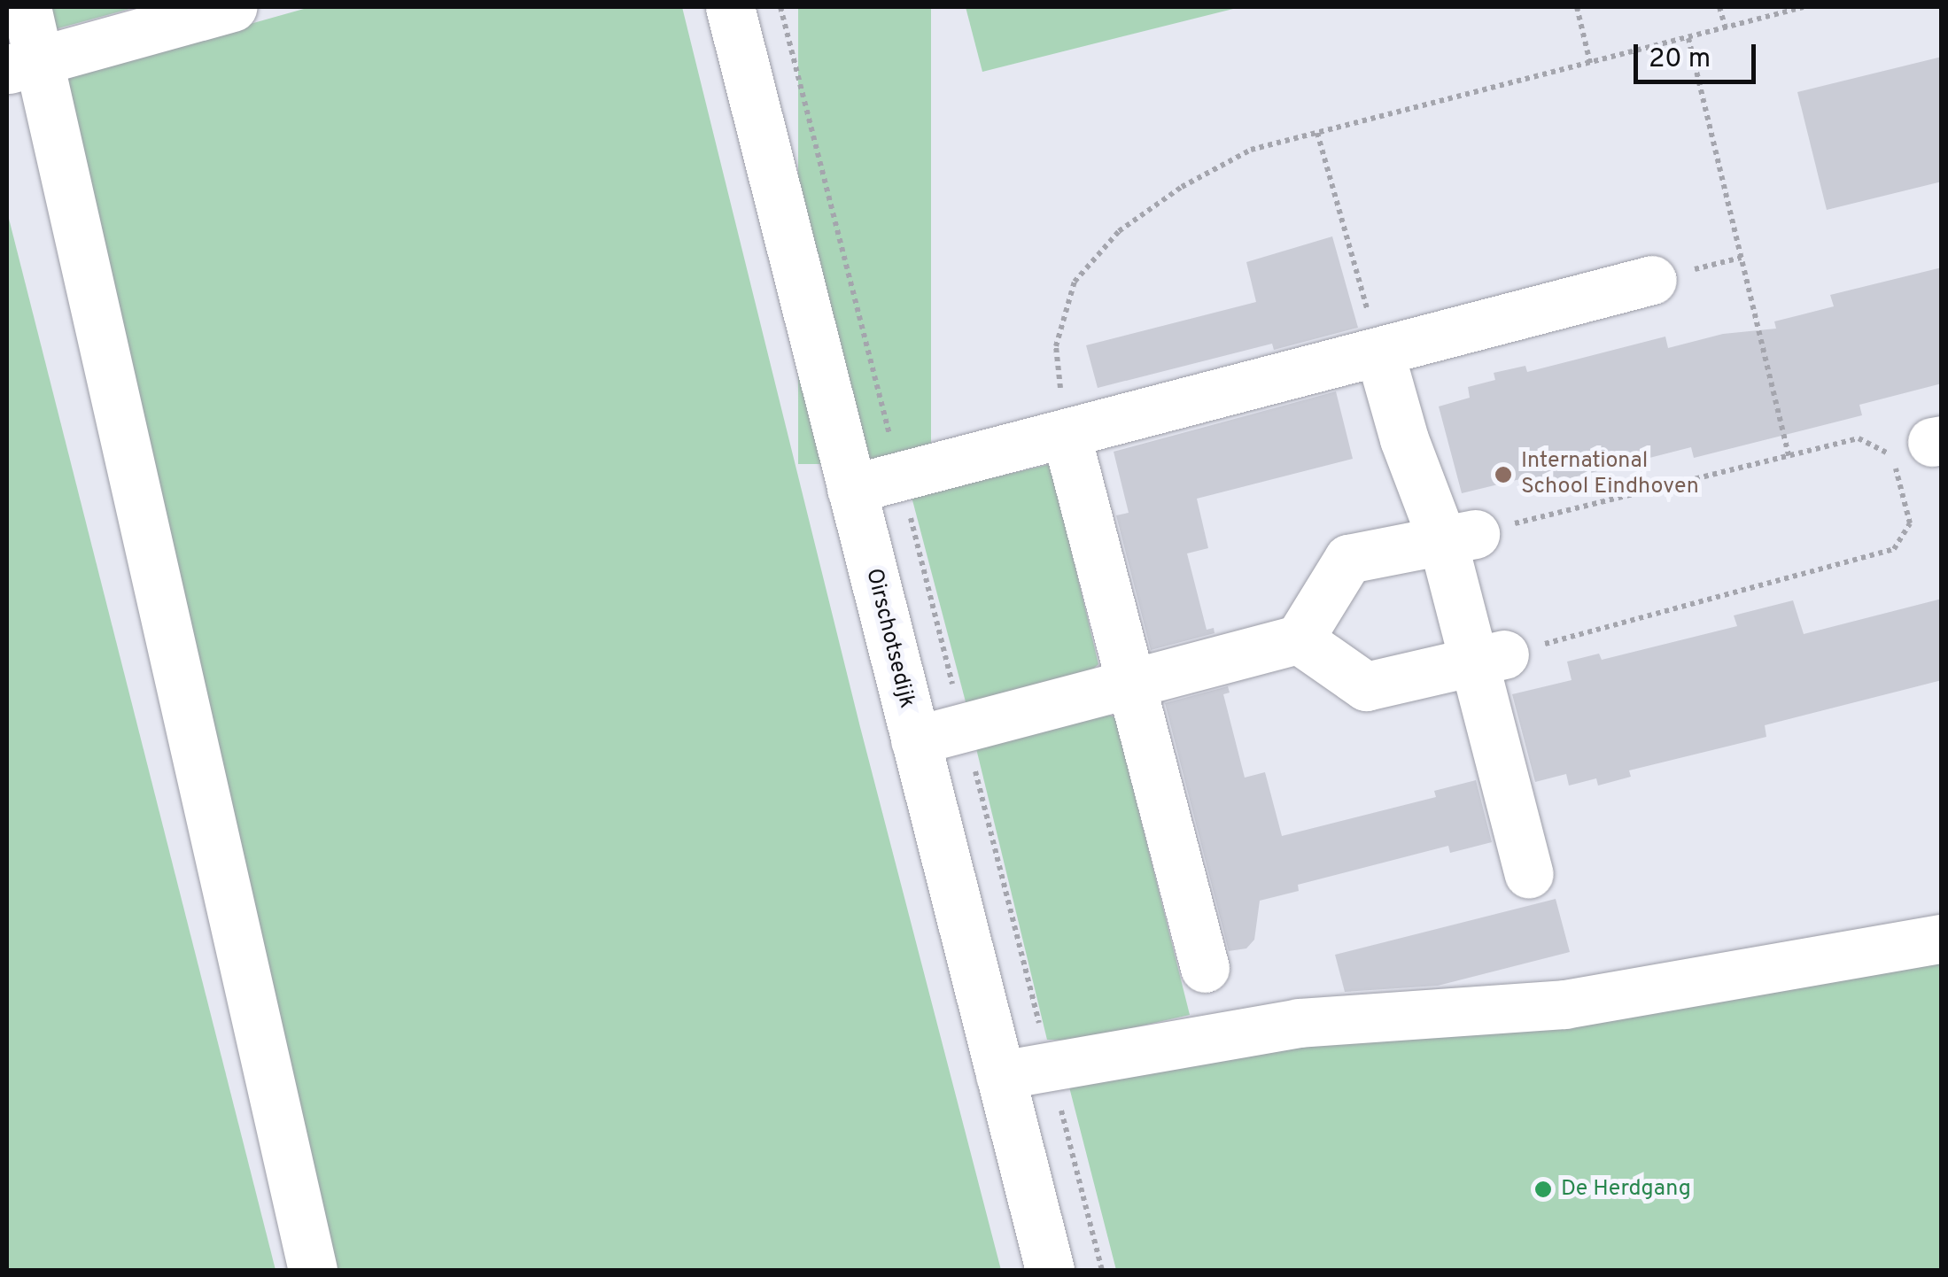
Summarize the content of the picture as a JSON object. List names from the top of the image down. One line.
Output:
{"streets":{"street":["Oirschotsedijk"]},"places":["International School Eindhoven","De Herdgang"],"scale_bar":"20 m"}
